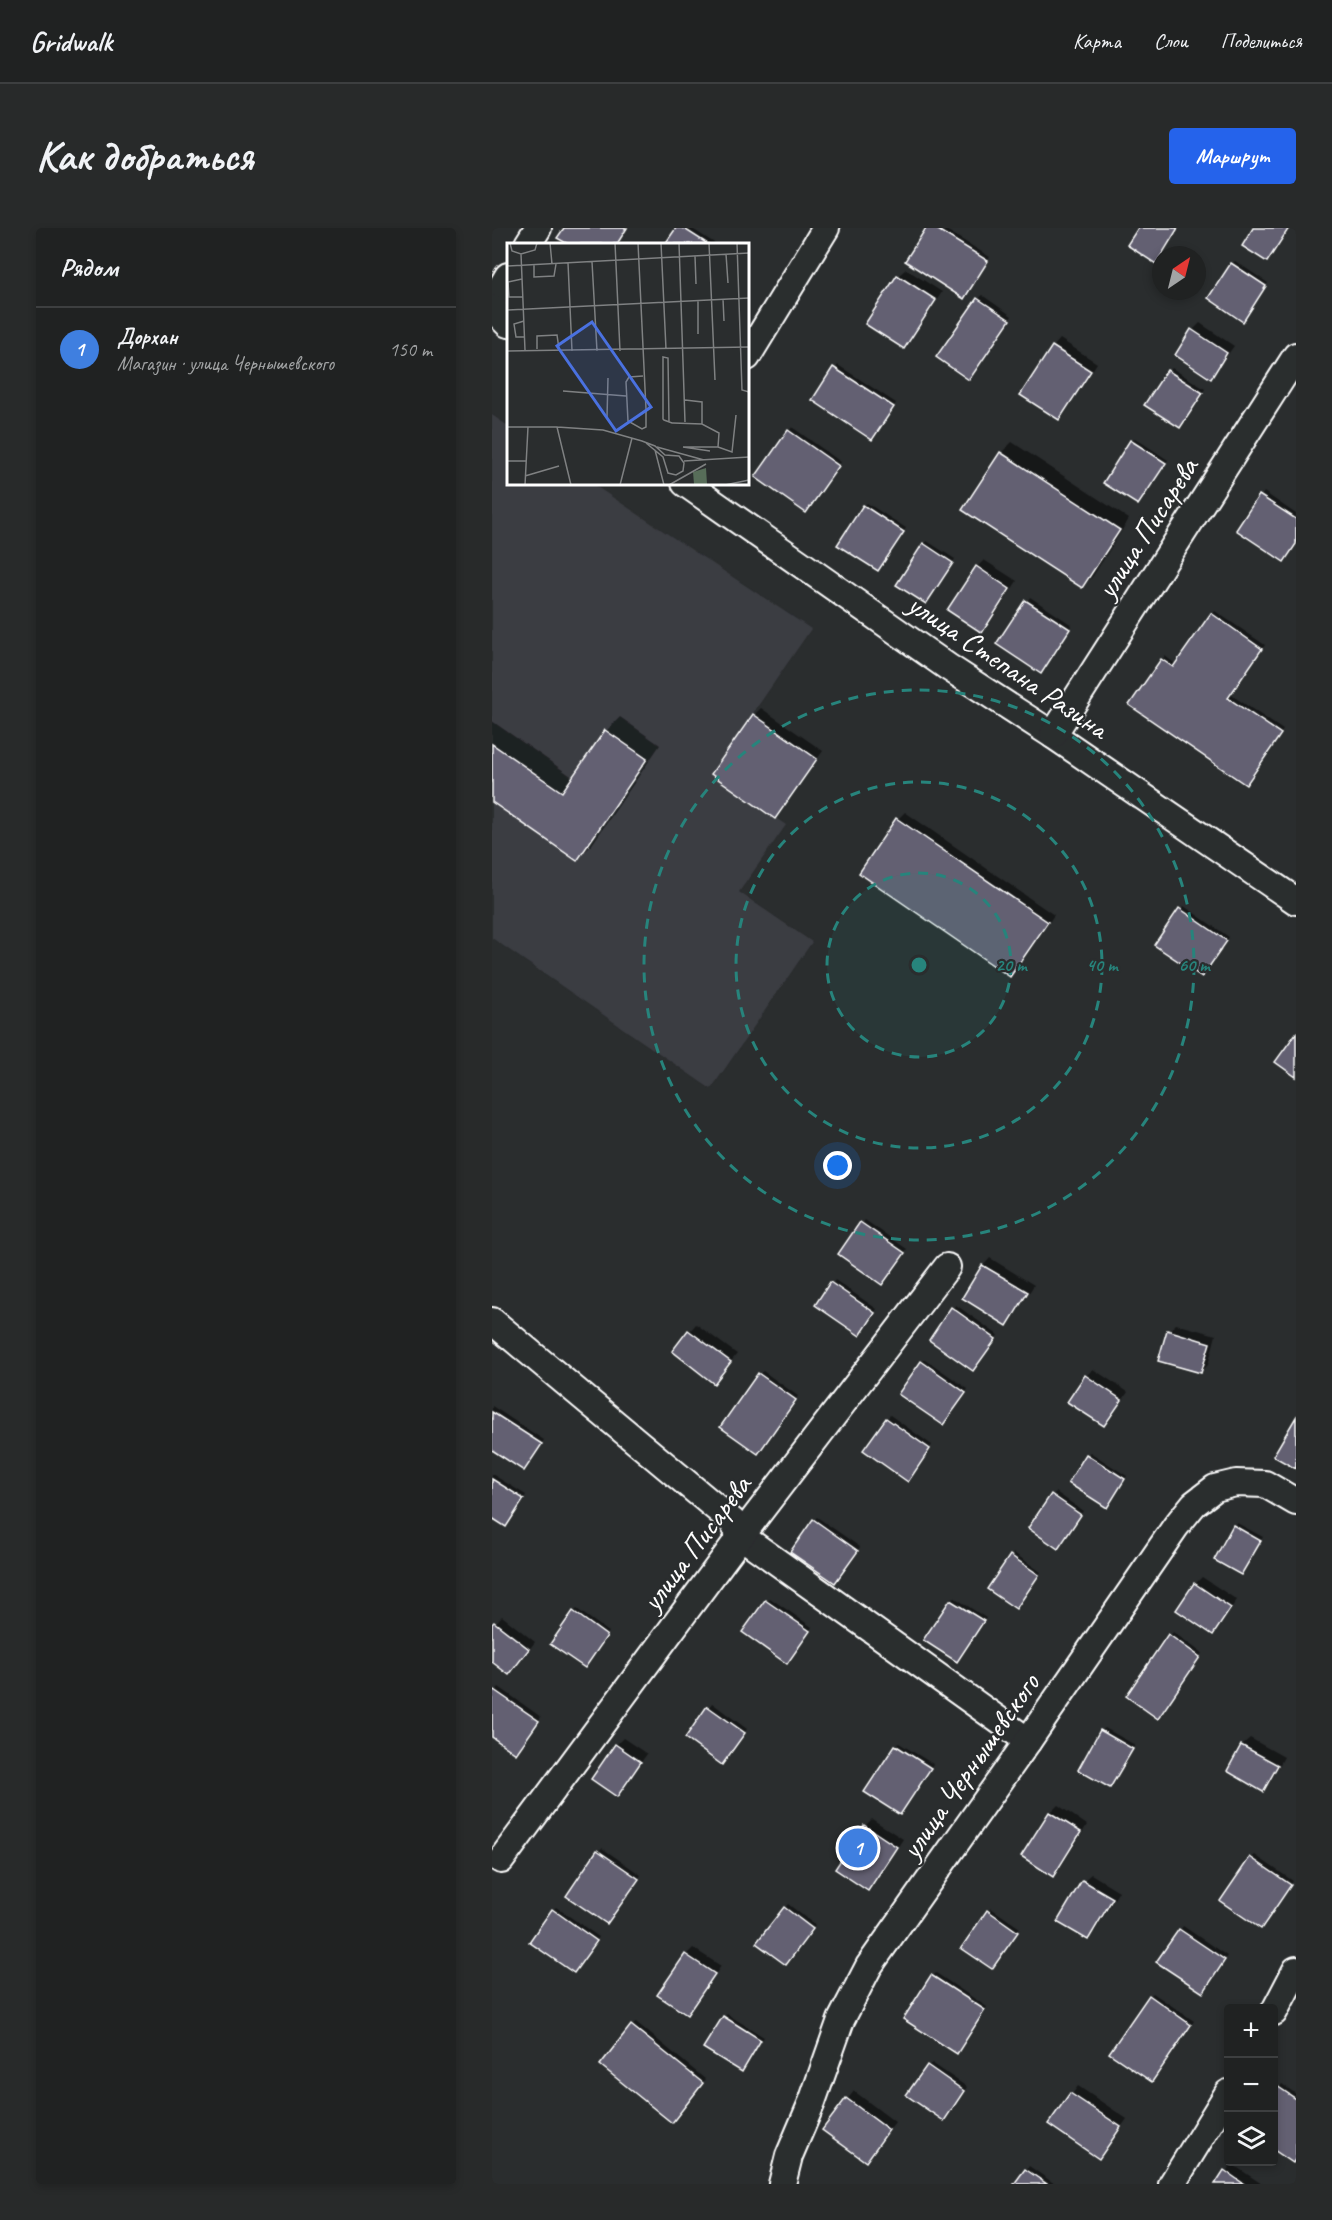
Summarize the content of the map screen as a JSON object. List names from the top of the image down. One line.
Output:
{"streets":{"street":["улица Писарева","улица Степана Разина","улица Чернышевского"]},"crossings":[["улица Писарева","улица Степана Разина"]],"north":"top right","page":{"header":"Gridwalk","nav":["Карта","Слои","Поделиться"],"buttons":"Маршрут","title":"Как добраться","heading":"Рядом","list":[{"mark":"1","name":"Дорхан","note":"Магазин · улица Чернышевского","value":"150 m"}],"pins":"1","map_buttons":["+","−"]},"rings":["20 m","40 m","60 m"]}
